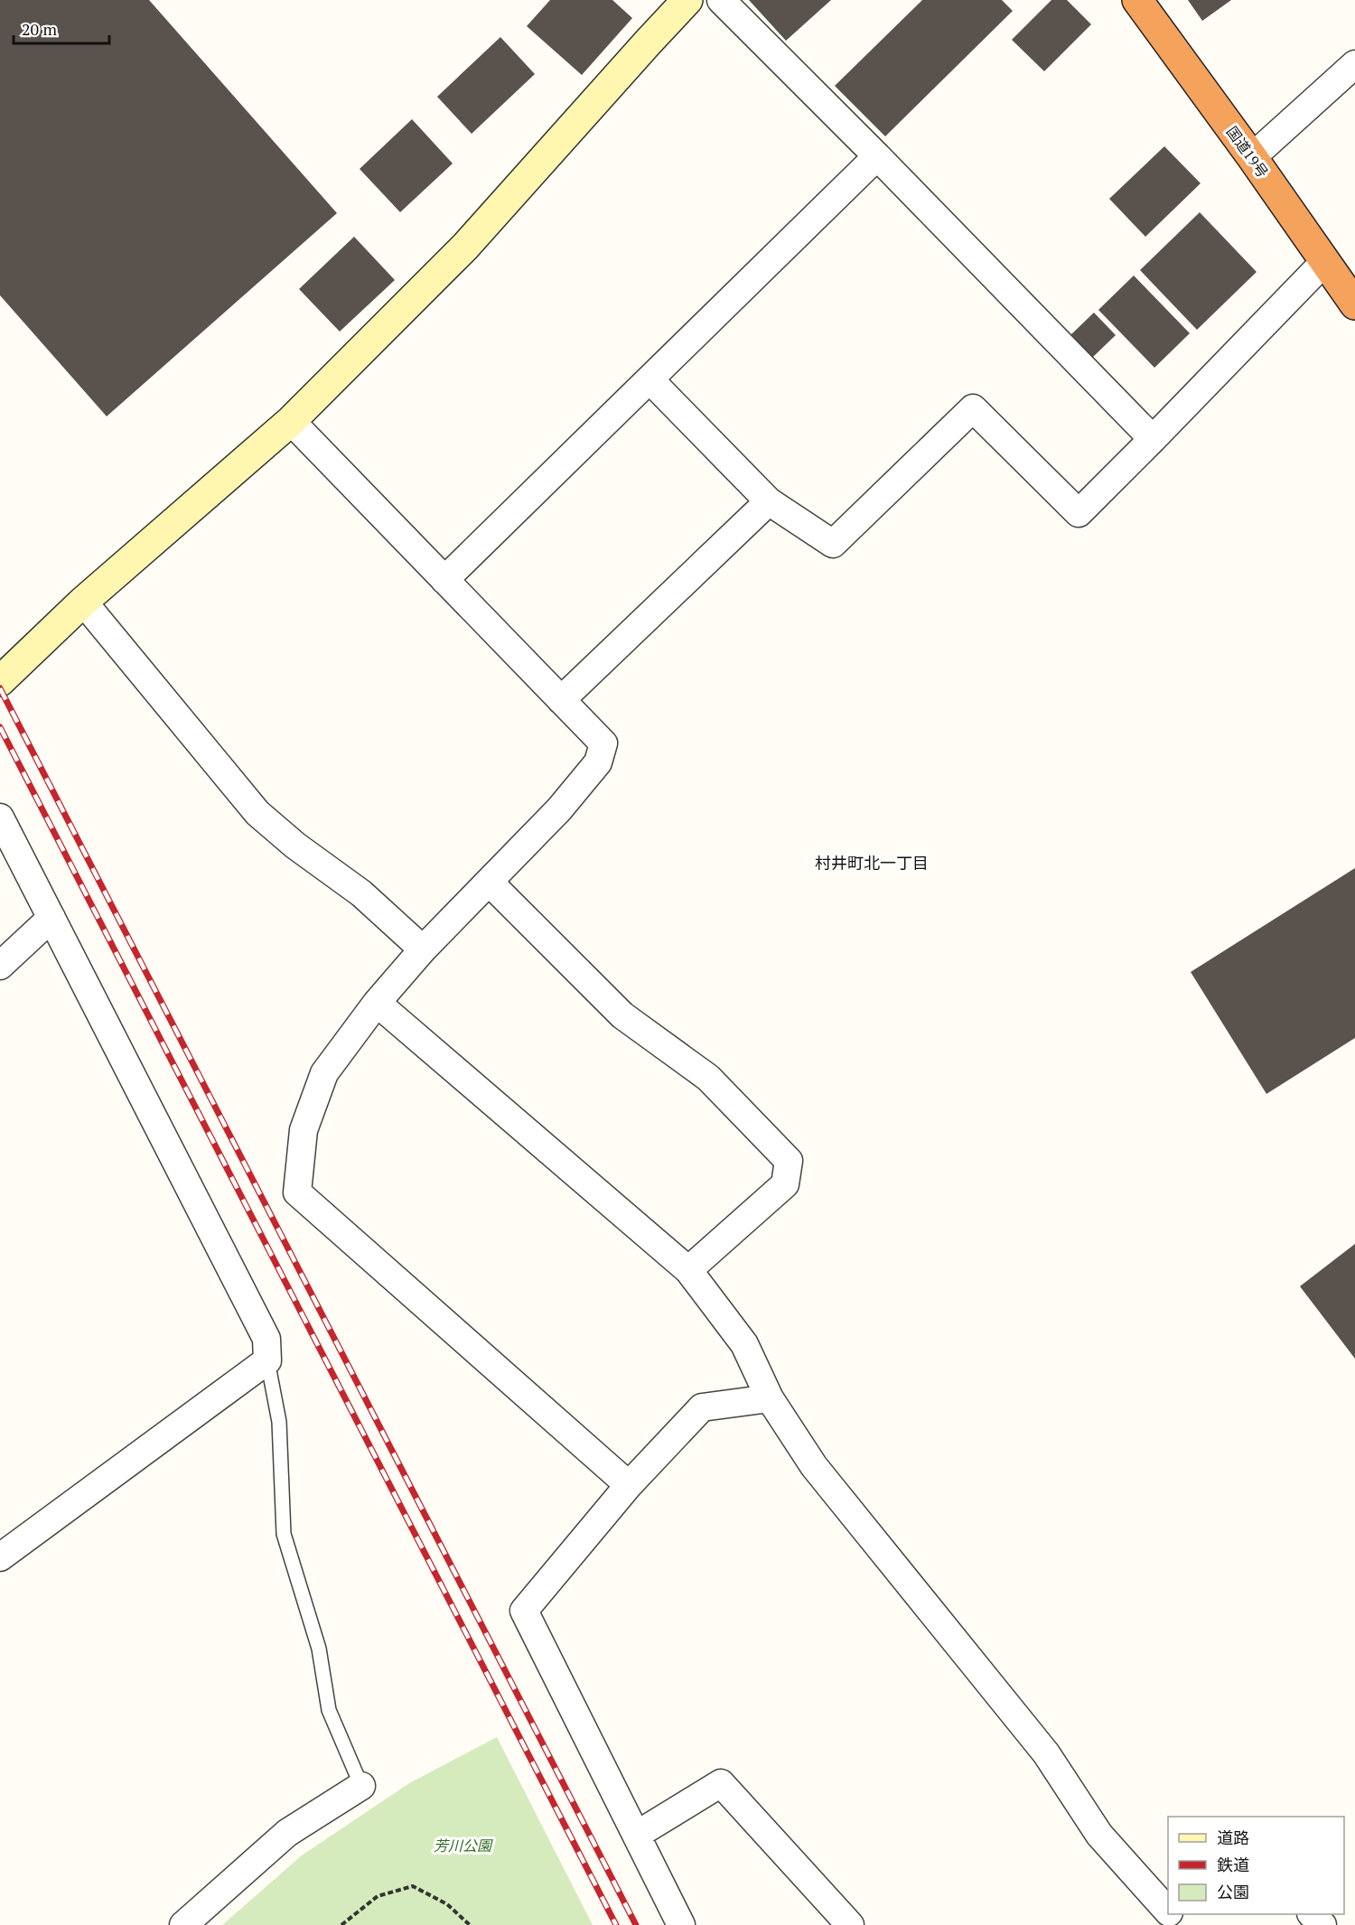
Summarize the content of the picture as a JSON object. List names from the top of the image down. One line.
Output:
{"streets":{"highway":["国道19号"]},"districts":["村井町北一丁目"],"parks":["芳川公園"],"legend":["道路","鉄道","公園"],"scale_bar":"20 m"}
